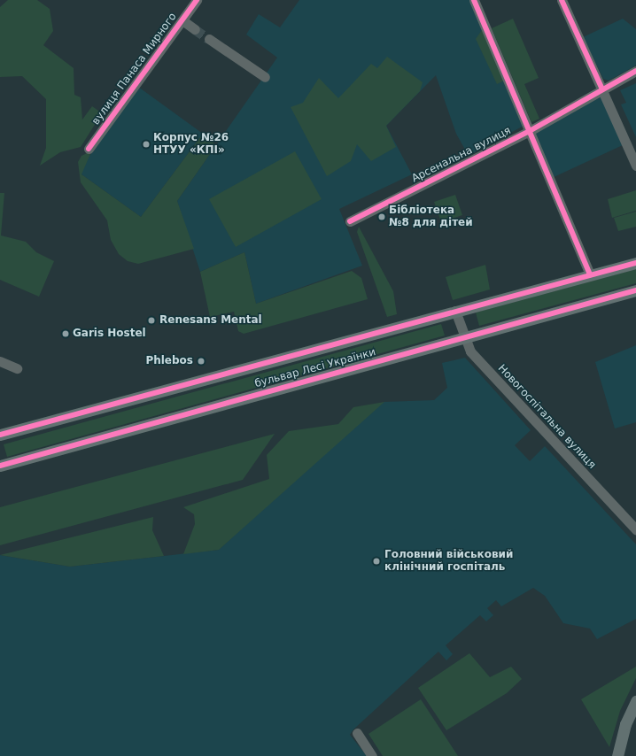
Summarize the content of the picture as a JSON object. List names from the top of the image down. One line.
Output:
{"streets":{"main road":["бульвар Лесі Українки"],"street":["вулиця Панаса Мирного","Арсенальна вулиця","Новогоспітальна вулиця"]},"crossings":[["бульвар Лесі Українки","Новогоспітальна вулиця"]],"places":["Корпус №26 НТУУ «КПІ»","Бібліотека №8 для дітей","Renesans Mental","Garis Hostel","Phlebos","Головний військовий клінічний госпіталь"]}
